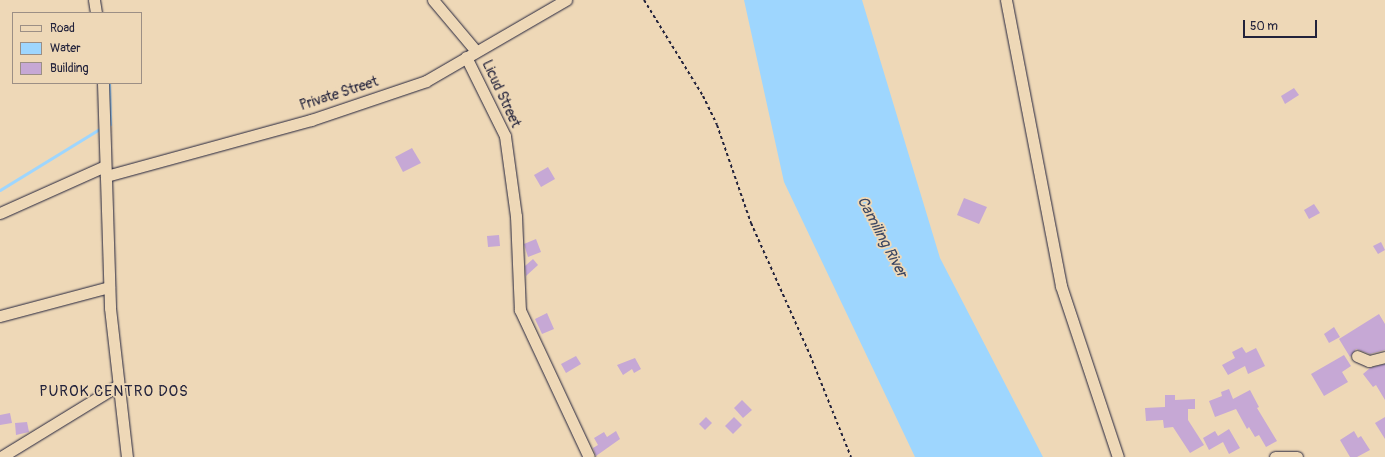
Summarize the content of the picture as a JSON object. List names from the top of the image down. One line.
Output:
{"streets":{"street":["Private Street","Licud Street"]},"crossings":[["Private Street","Licud Street"]],"districts":["PUROK CENTRO DOS"],"water":["Camiling River"],"legend":["Road","Water","Building"],"scale_bar":"50 m"}
